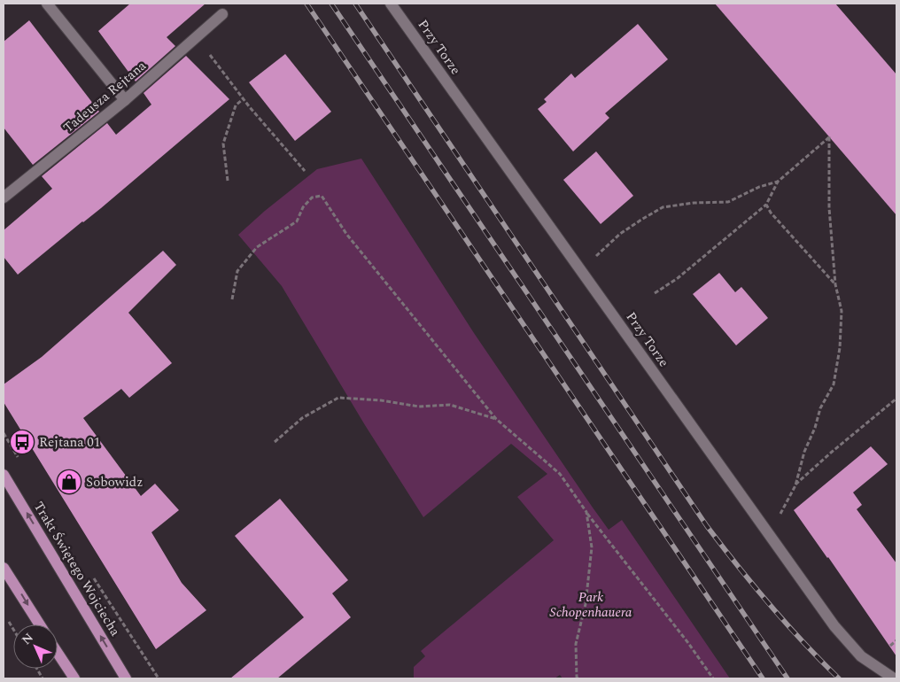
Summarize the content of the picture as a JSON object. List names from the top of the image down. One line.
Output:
{"streets":{"main road":["Trakt Świętego Wojciecha"],"street":["Przy Torze","Tadeusza Rejtana"]},"parks":["Park Schopenhauera"],"places":{"bus stop":["Rejtana 01"],"shop":["Sobowidz"]},"north":"top left"}
